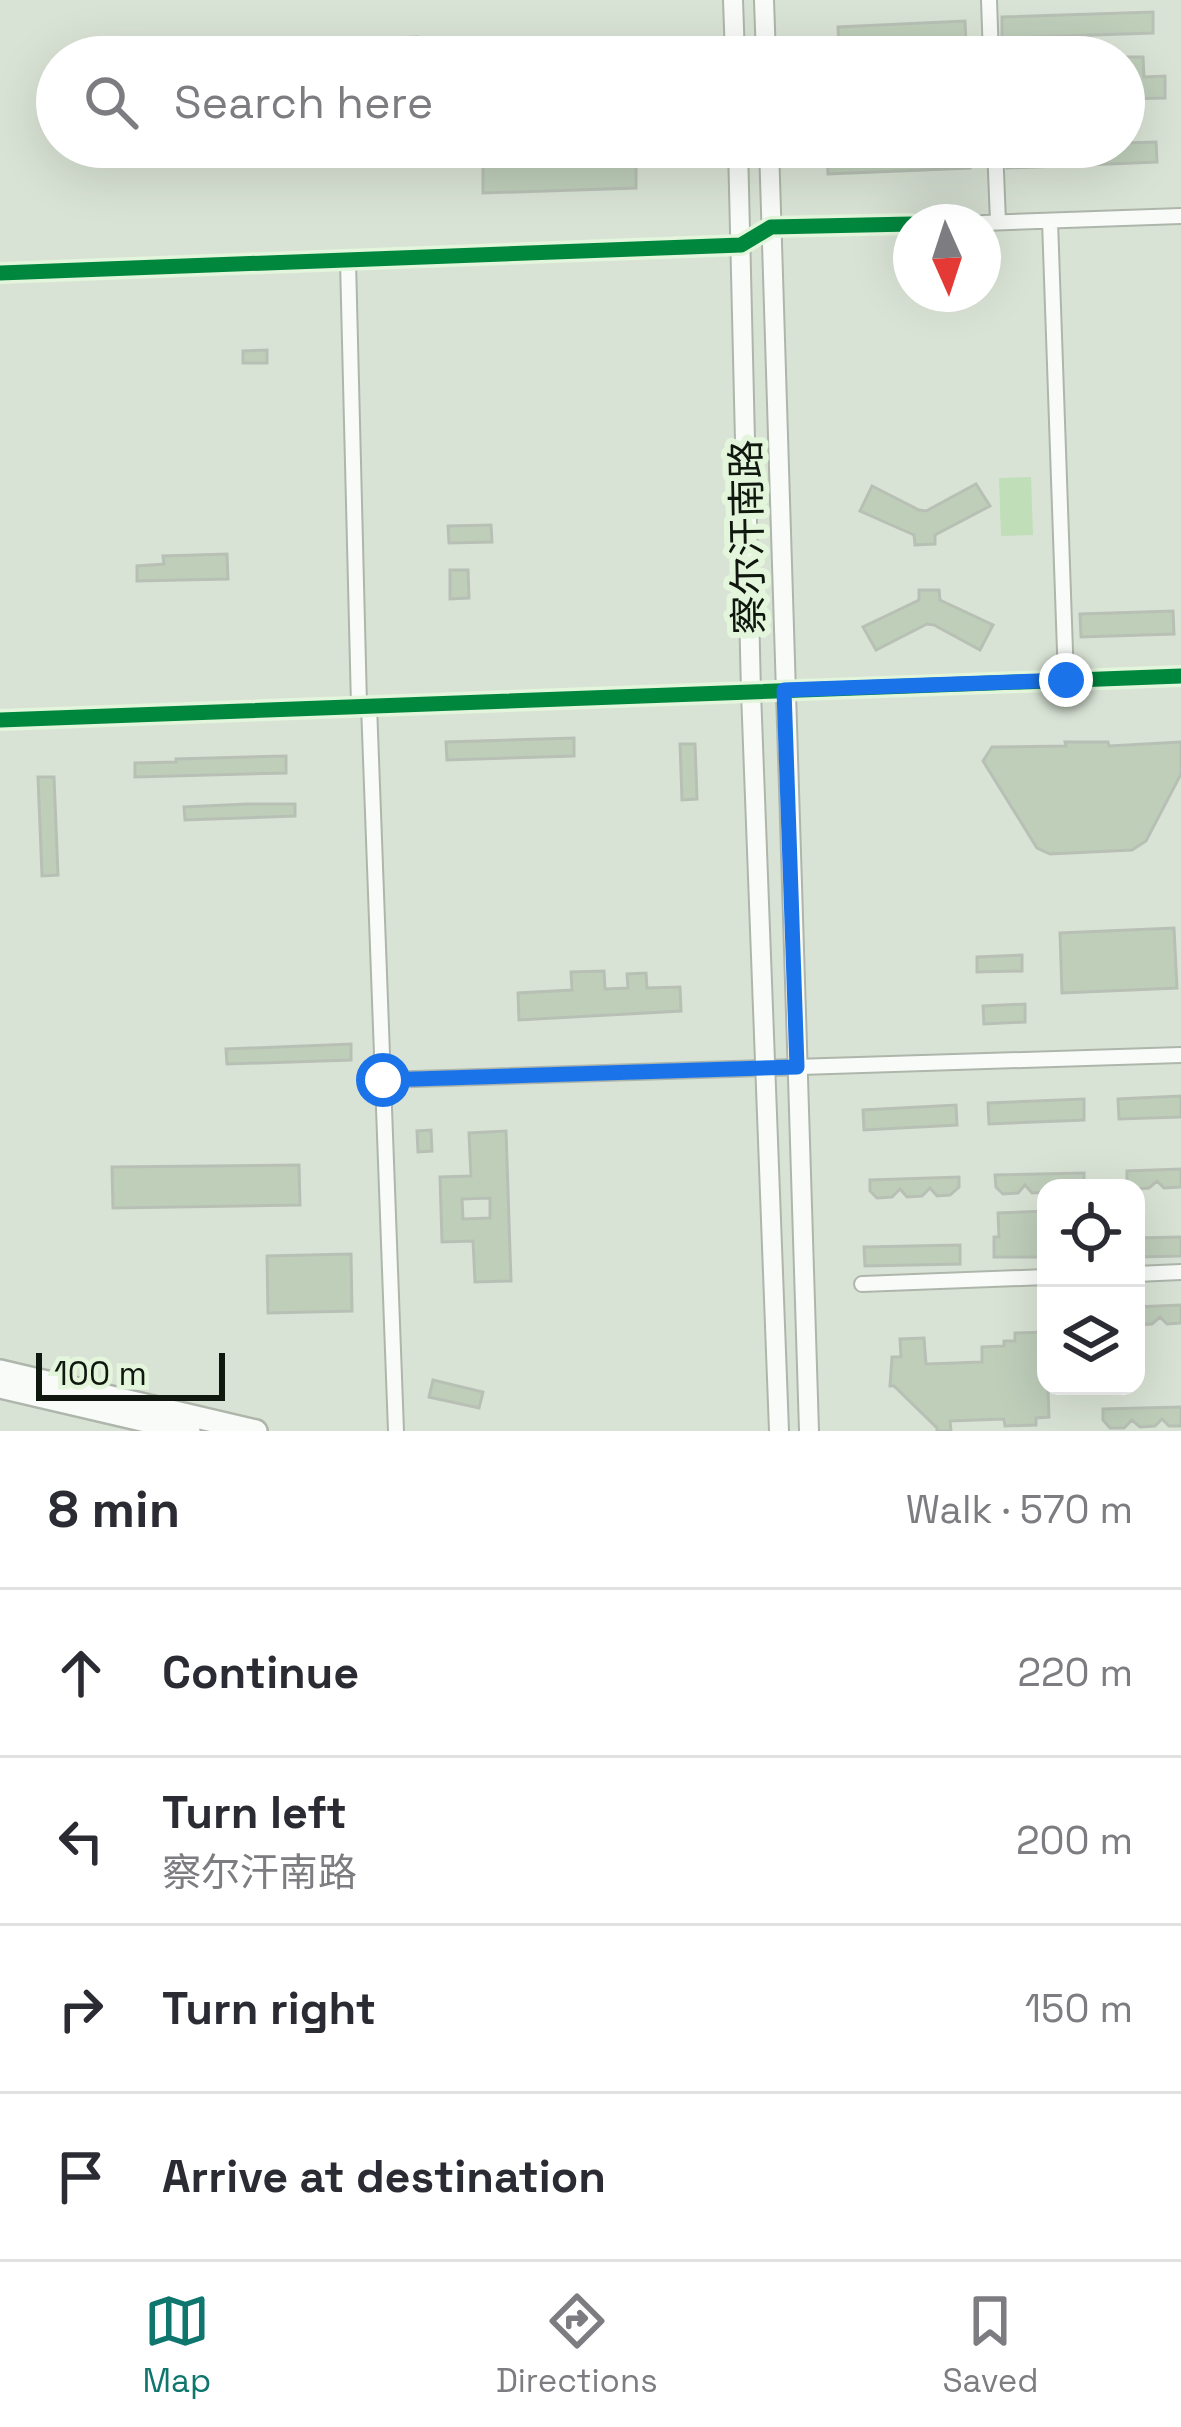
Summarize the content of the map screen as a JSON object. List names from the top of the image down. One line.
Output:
{"streets":{"main road":["察尔汗南路"]},"scale_bar":"100 m","north":"bottom","page":{"search":"Search here","scale":"100 m","heading":["8 min","Walk · 570 m"],"list":[["Continue","220 m"],["Turn left","察尔汗南路","200 m"],["Turn right","150 m"],"Arrive at destination"],"nav":["Map","Directions","Saved"]}}
